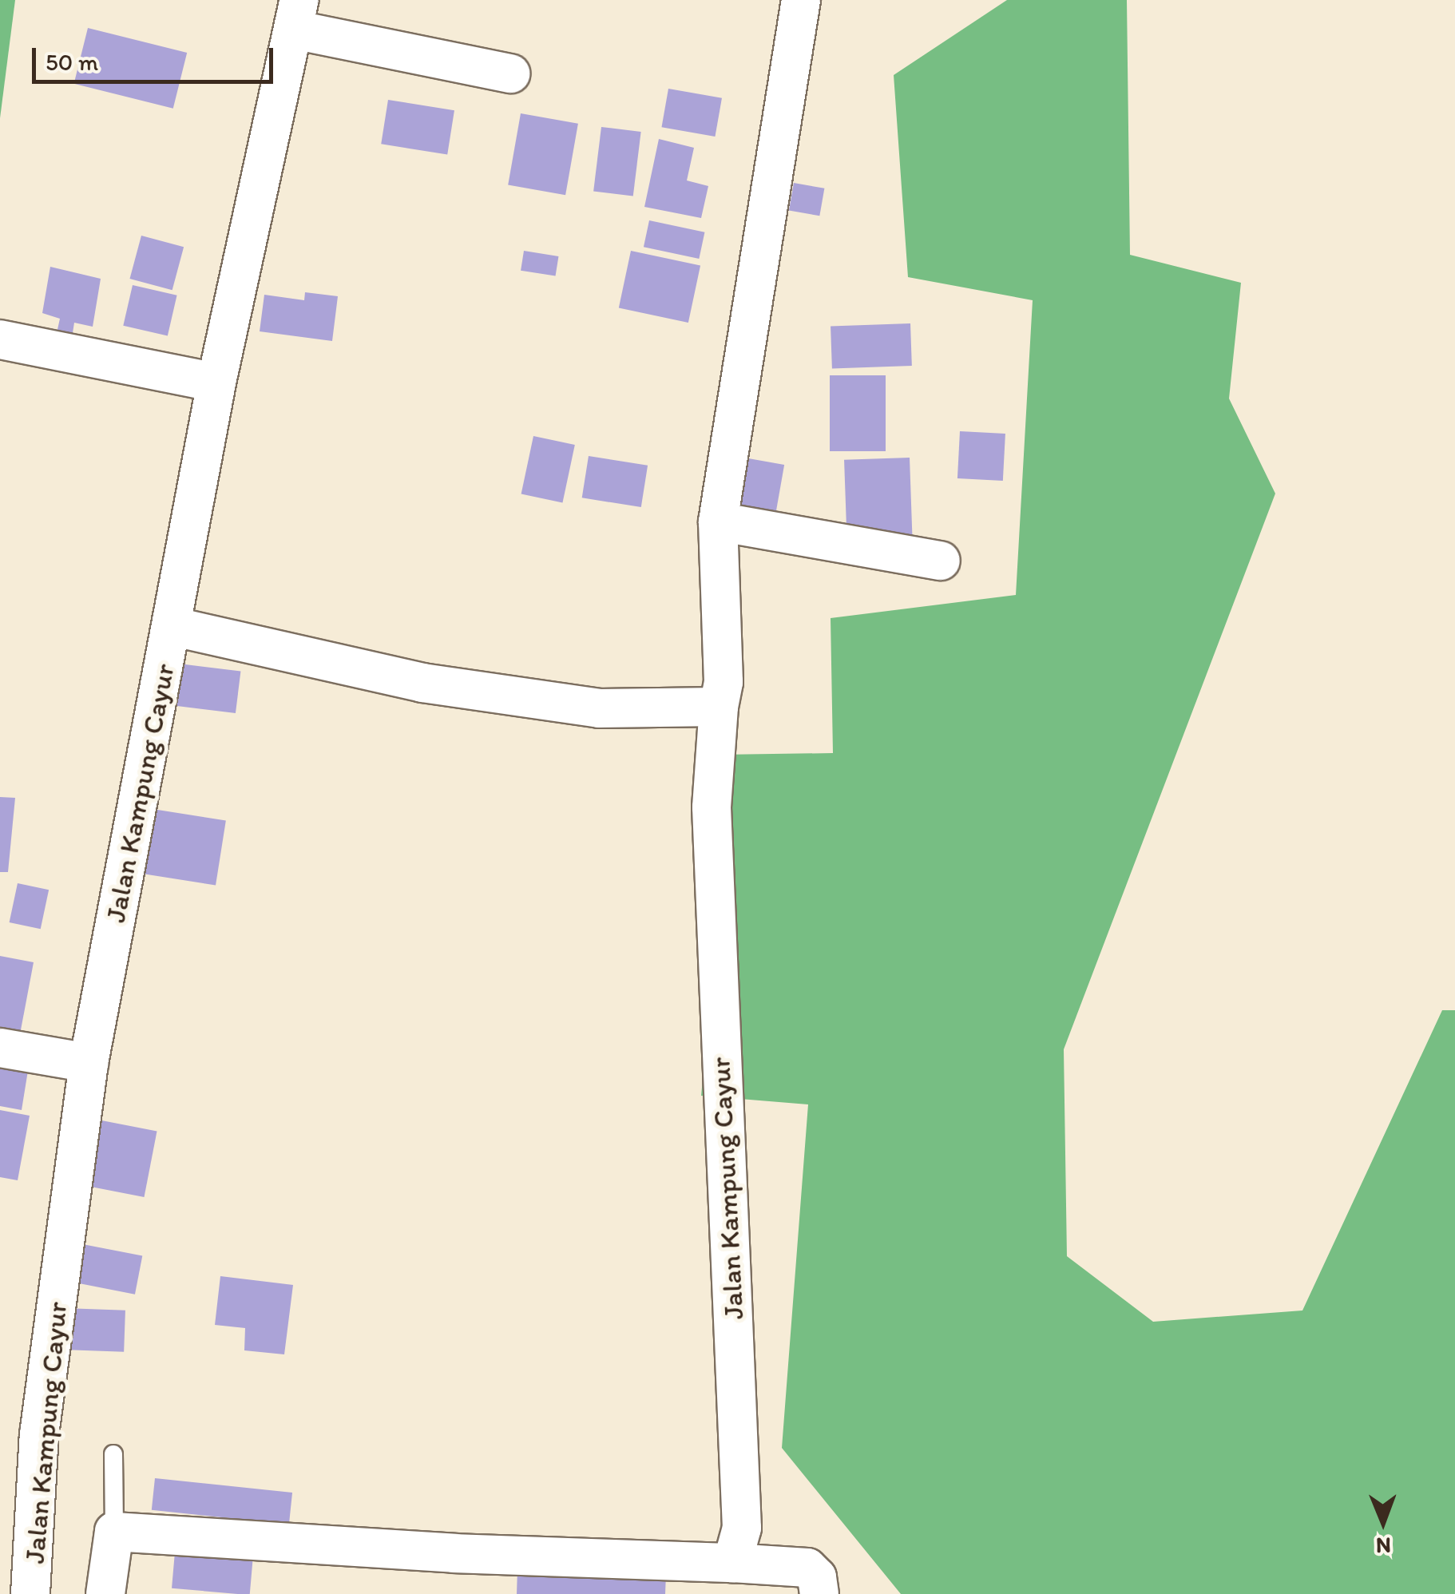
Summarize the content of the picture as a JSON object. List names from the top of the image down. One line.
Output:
{"streets":{"street":["Jalan Kampung Cayur"]},"scale_bar":"50 m","north":"bottom"}
